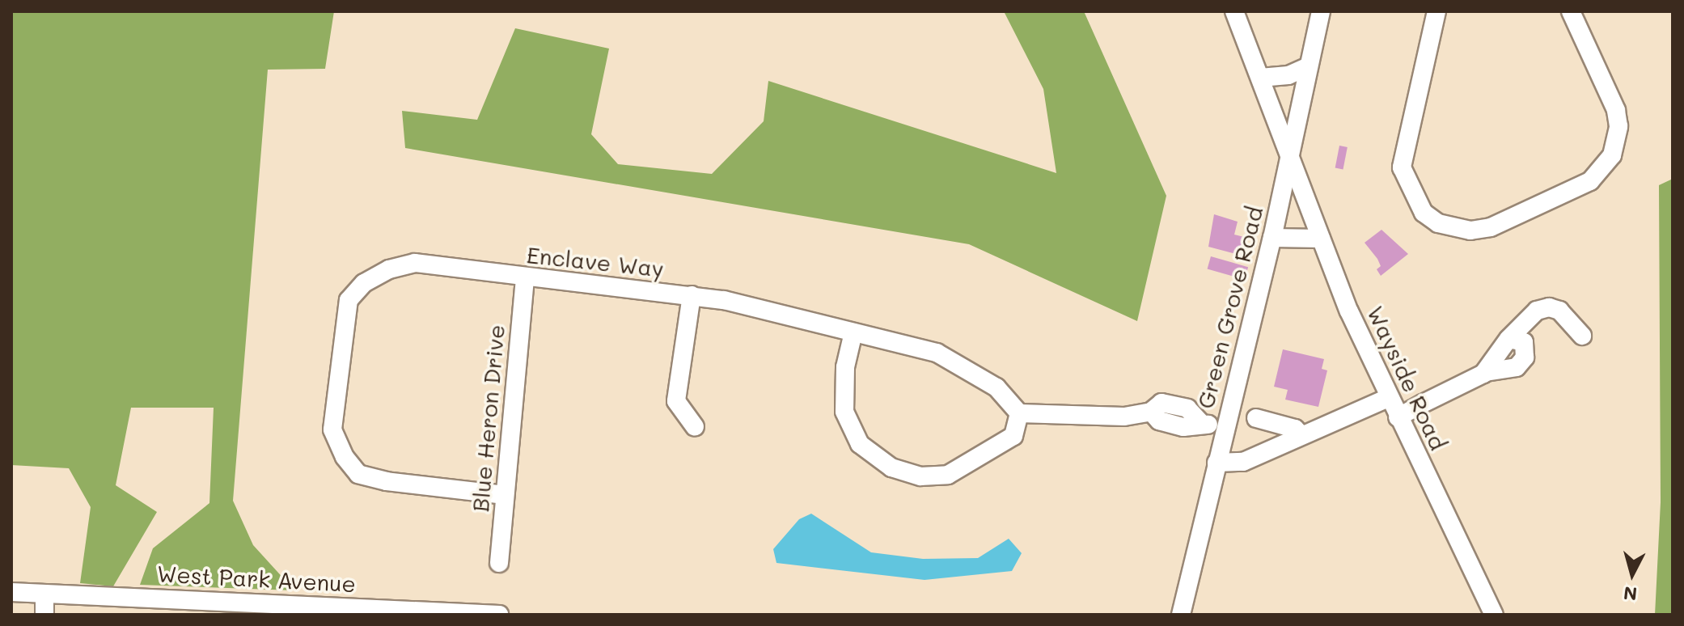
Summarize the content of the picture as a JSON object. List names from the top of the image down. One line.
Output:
{"streets":{"street":["Enclave Way","Green Grove Road","Wayside Road","Blue Heron Drive","West Park Avenue"]},"crossings":[["Enclave Way","Blue Heron Drive"],["Green Grove Road","Wayside Road"]],"north":"bottom"}
